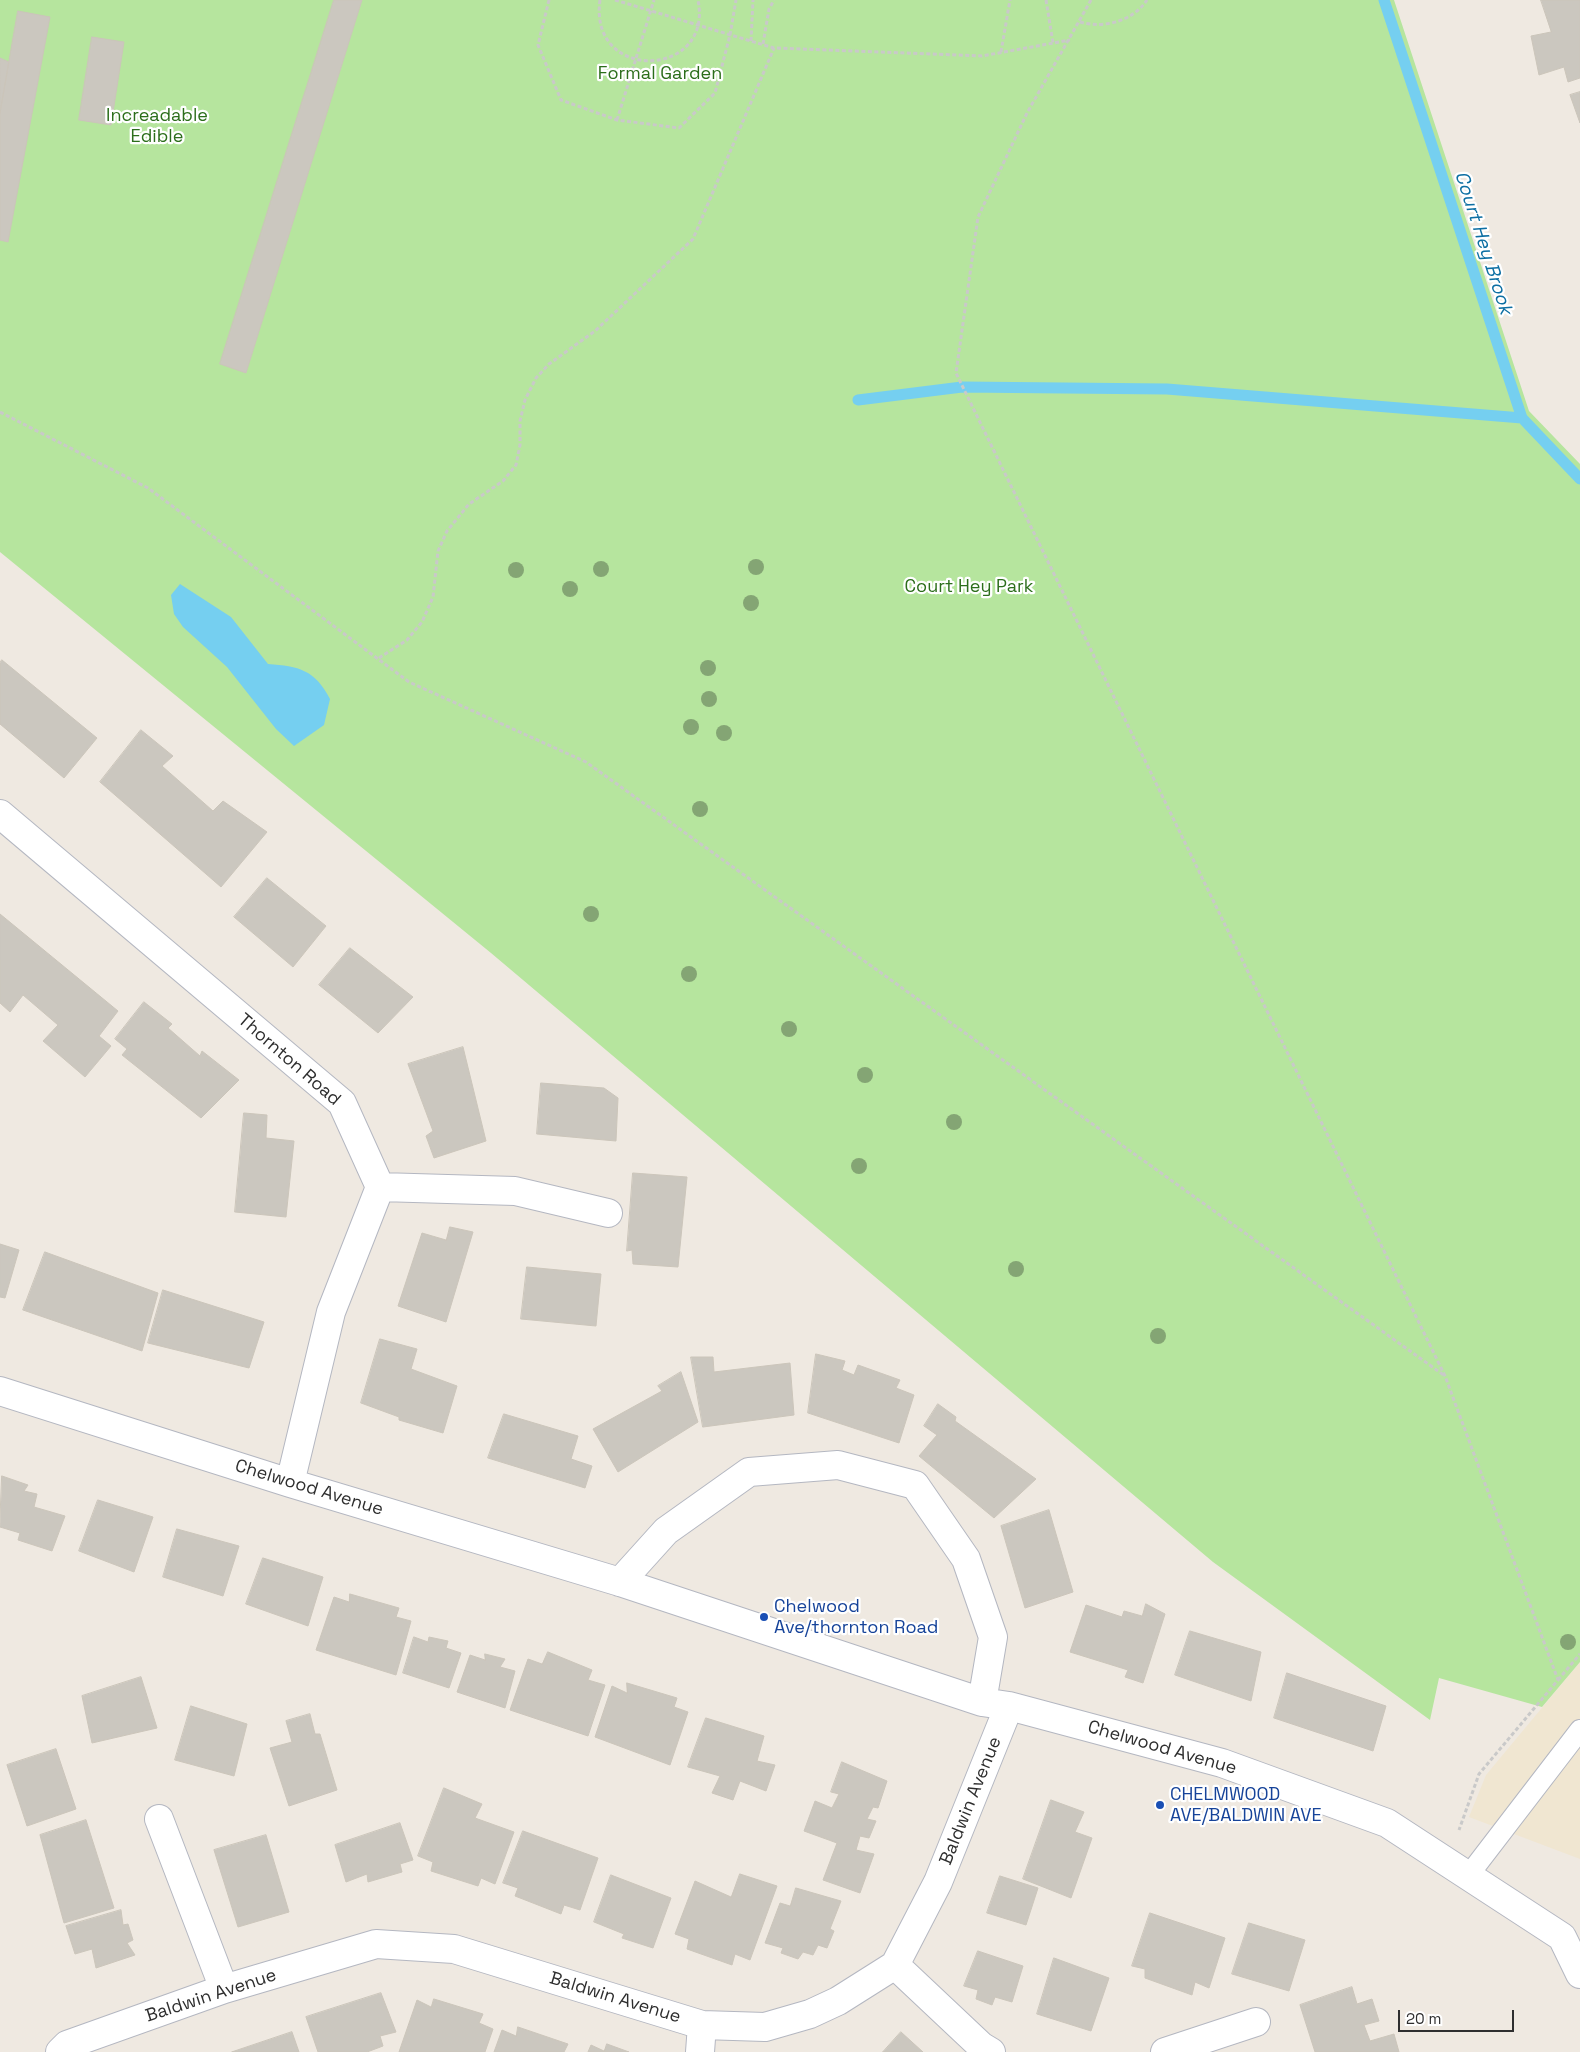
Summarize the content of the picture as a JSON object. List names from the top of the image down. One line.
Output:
{"streets":{"street":["Thornton Road","Chelwood Avenue","Baldwin Avenue"]},"crossings":[["Chelwood Avenue","Baldwin Avenue"]],"water":["Court Hey Brook"],"parks":["Formal Garden","Increadable Edible","Court Hey Park"],"places":["Chelwood Ave/thornton Road","CHELMWOOD AVE/BALDWIN AVE"],"scale_bar":"20 m"}
